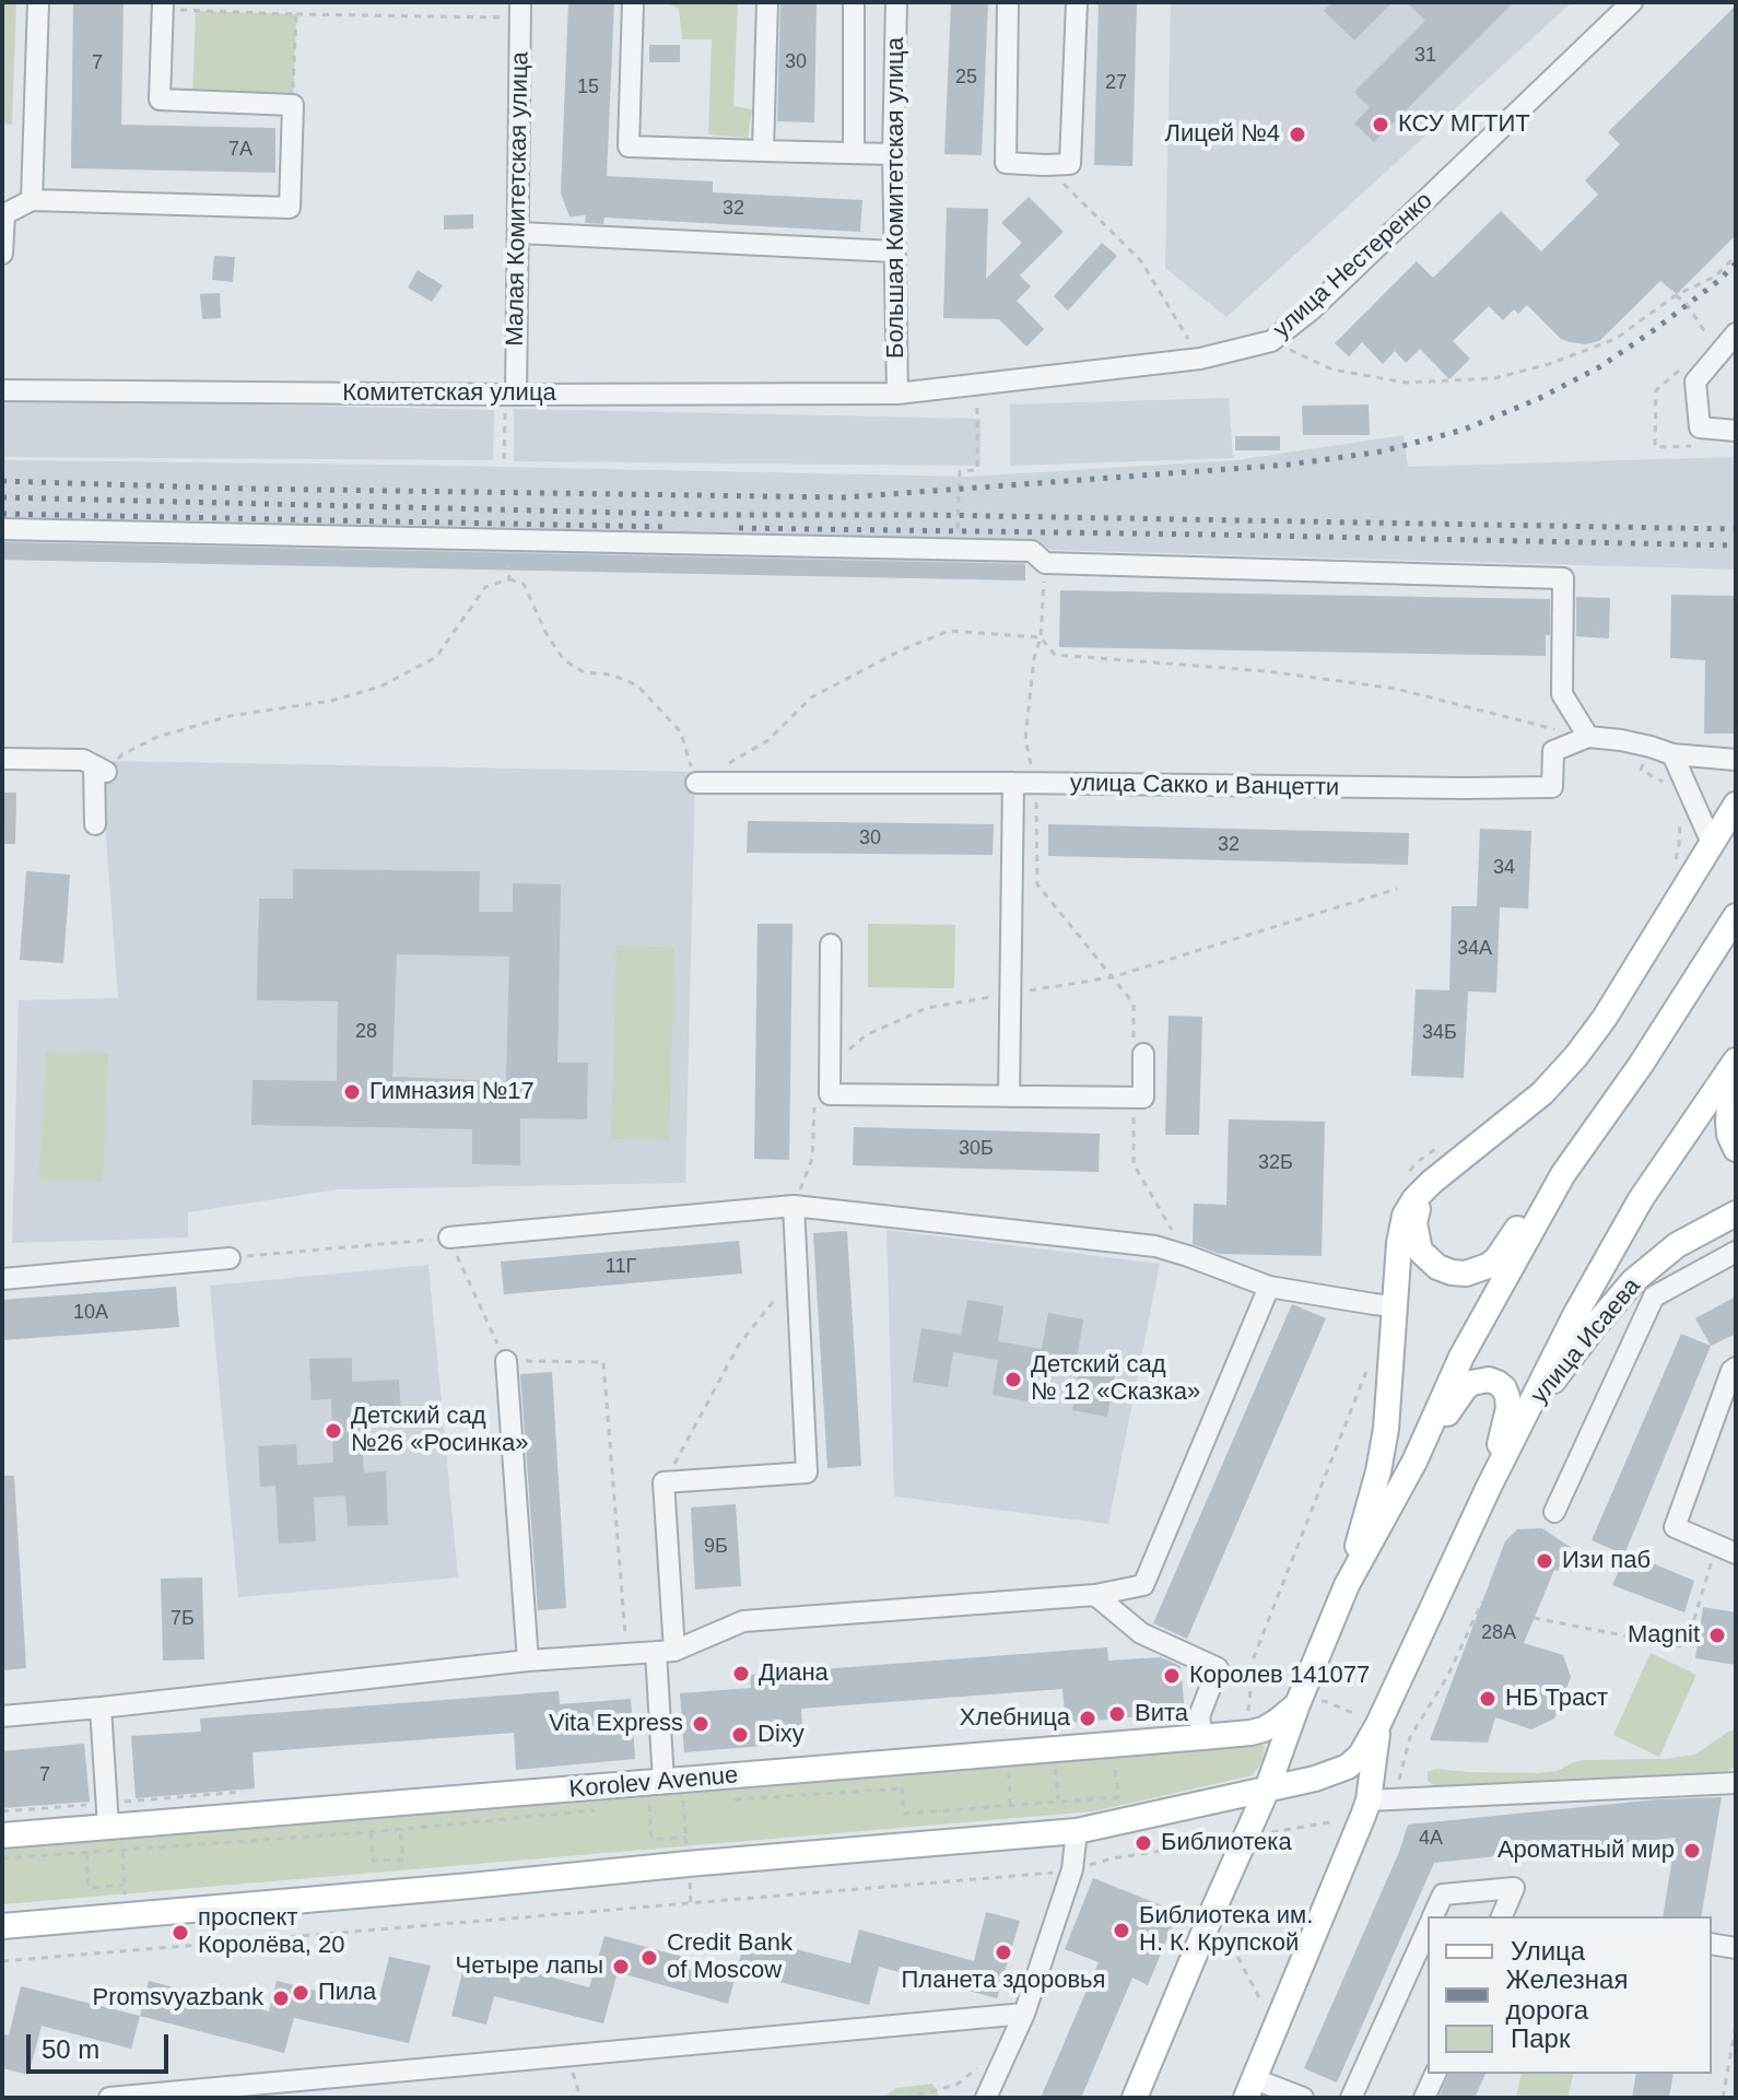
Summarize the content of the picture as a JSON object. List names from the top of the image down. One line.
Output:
{"streets":{"main road":["улица Исаева","Korolev Avenue"],"street":["Большая Комитетская улица","Малая Комитетская улица","улица Нестеренко","Комитетская улица","улица Сакко и Ванцетти"]},"crossings":[["Большая Комитетская улица","улица Нестеренко"],["Большая Комитетская улица","Комитетская улица"],["Малая Комитетская улица","Комитетская улица"],["улица Нестеренко","Комитетская улица"]],"places":["КСУ МГТИТ","Лицей №4","Гимназия №17","Детский сад № 12 «Сказка»","Детский сад №26 «Росинка»","Изи паб","Magnit","Диана","Королев 141077","НБ Траст","Вита","Хлебница","Vita Express","Dixy","Библиотека","Ароматный мир","Библиотека им. Н. К. Крупской","проспект Королёва, 20","Планета здоровья","Credit Bank of Moscow","Четыре лапы","Пила","Promsvyazbank"],"house_numbers":["31","30","7","25","27","15","7А","32","30","32","34","34А","28","34Б","30Б","32Б","11Г","10А","9Б","7Б","28А","7","4А"],"legend":["Улица","Железная дорога","Парк"],"scale_bar":"50 m"}
